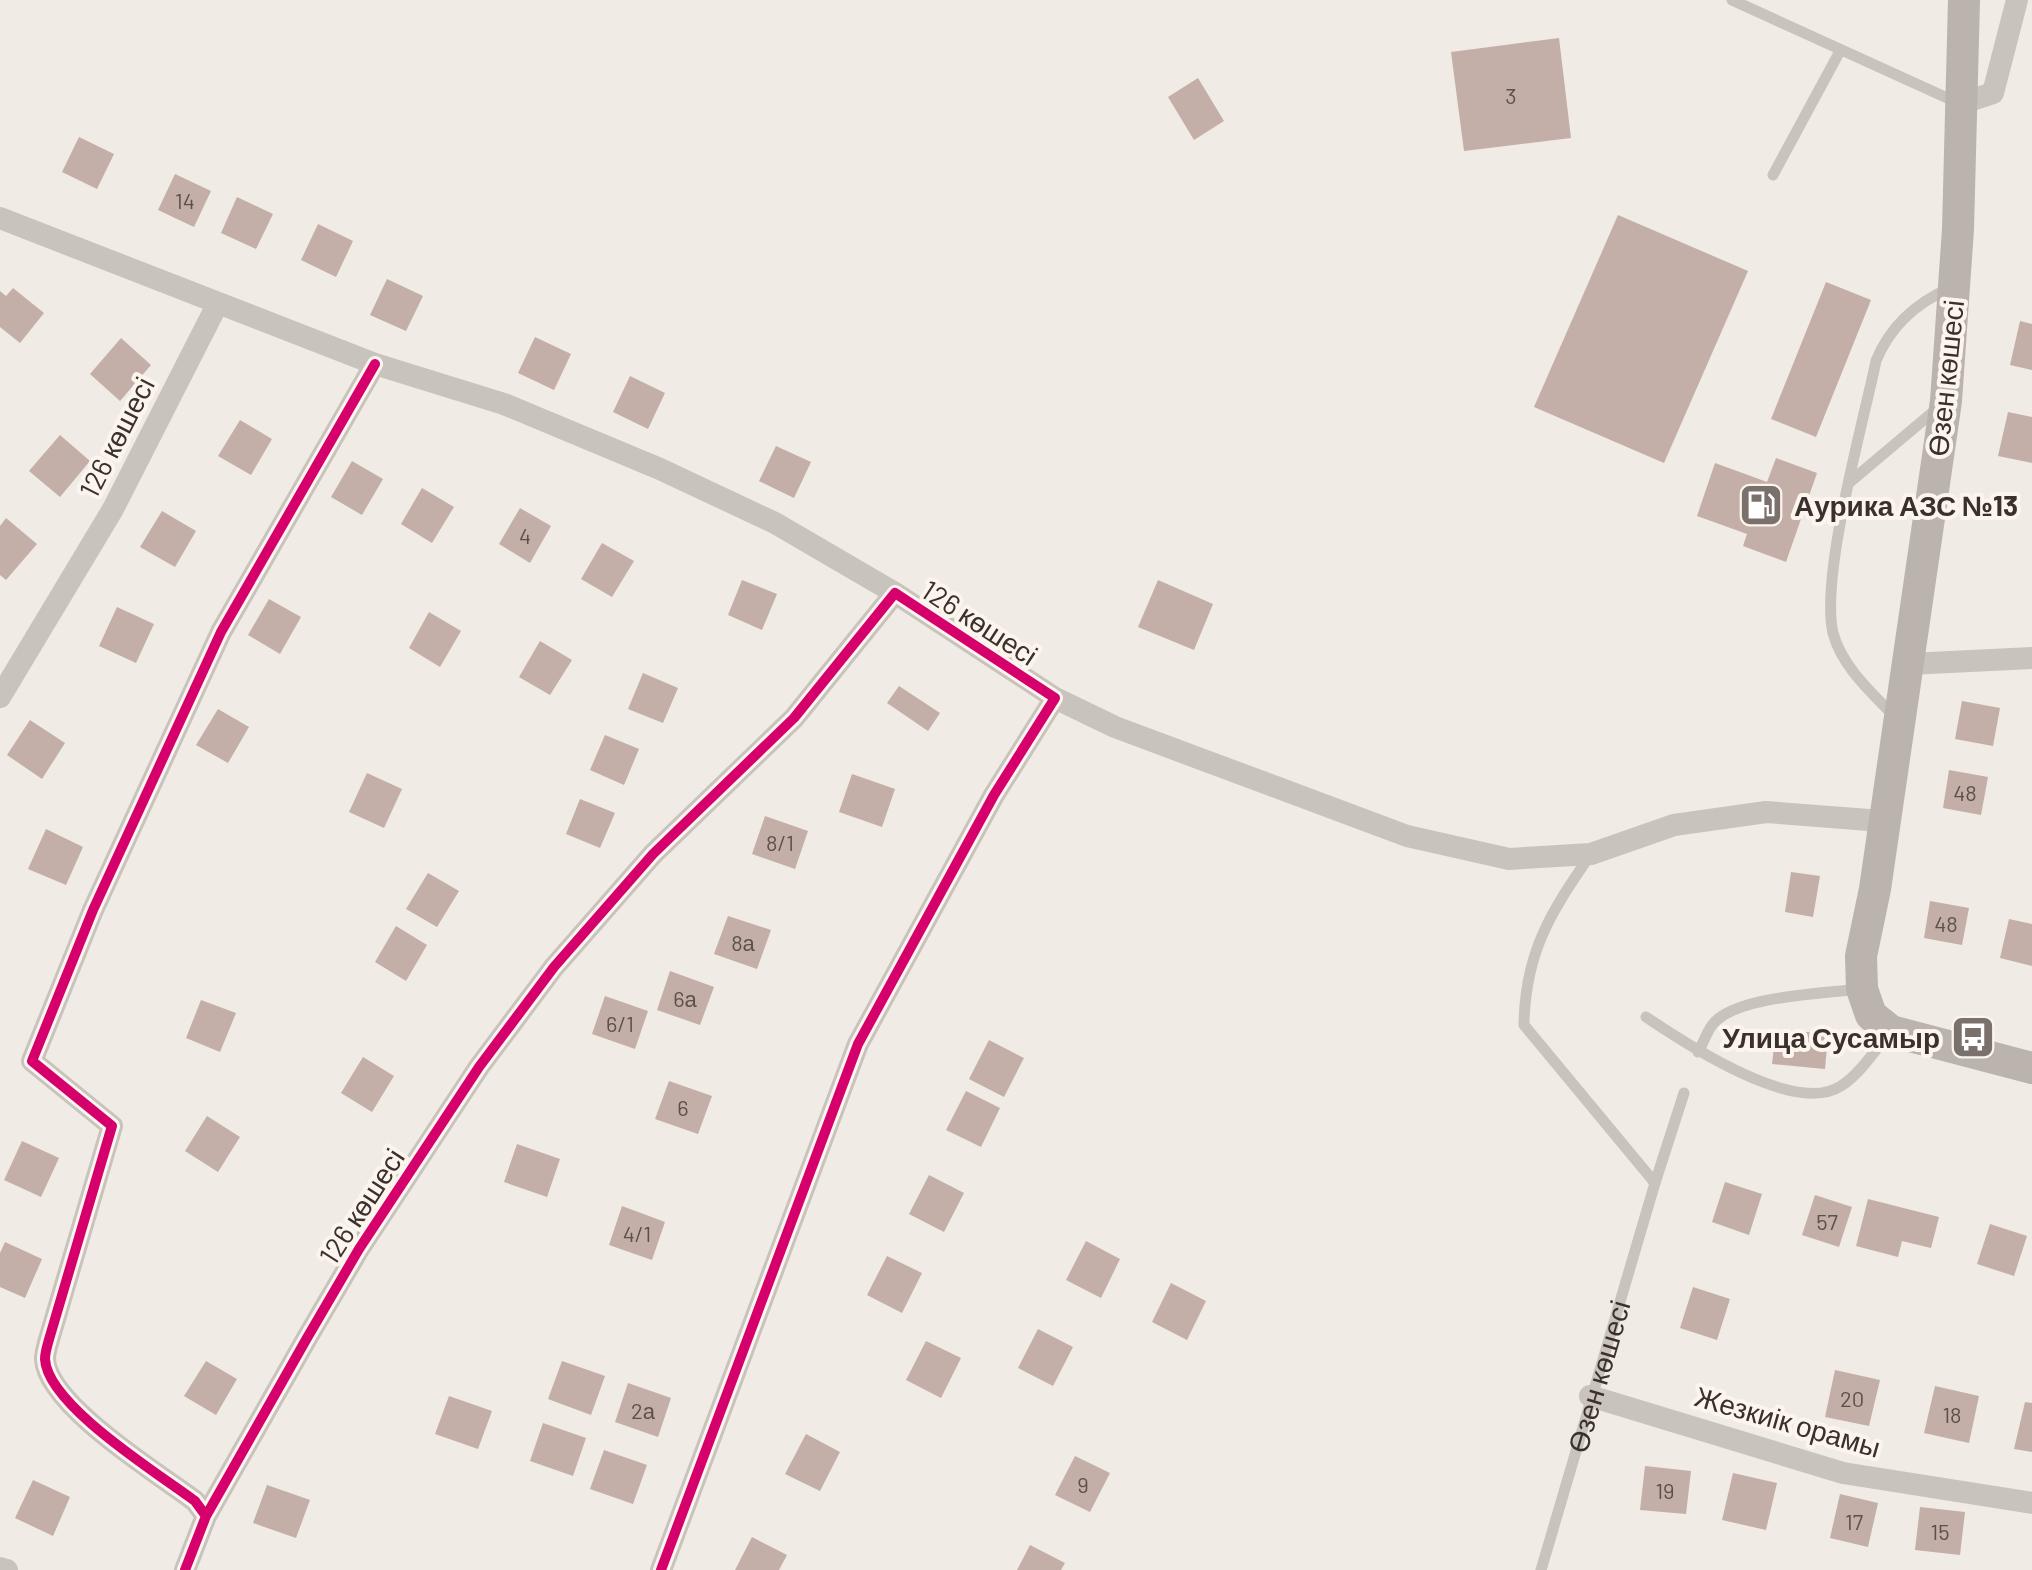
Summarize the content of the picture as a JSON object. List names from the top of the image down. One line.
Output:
{"streets":{"main road":["Өзен көшесі"],"street":["126 көшесі","Жезкиік орамы"]},"crossings":[["Өзен көшесі","Жезкиік орамы"]],"places":{"fuel station":["Аурика АЗС №13"],"bus stop":["Улица Сусамыр"]},"house_numbers":["3","14","4","48","8/1","48","8а","6а","6/1","6","57","4/1","20","2а","18","9","19","17","15"]}
